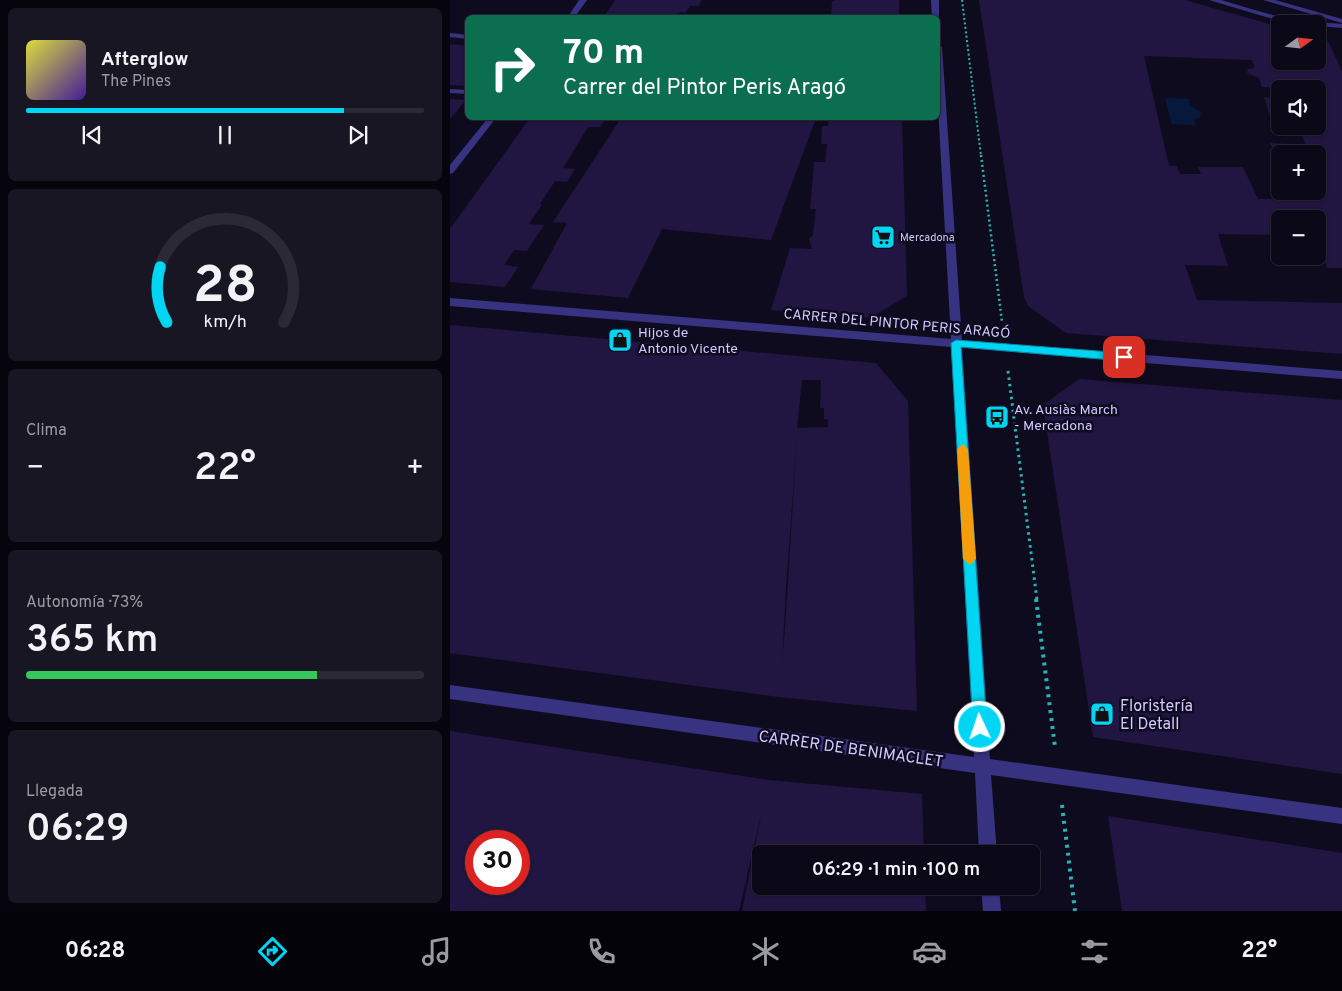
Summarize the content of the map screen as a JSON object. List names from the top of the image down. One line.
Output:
{"streets":{"street":["CARRER DEL PINTOR PERIS ARAGÓ","CARRER DE BENIMACLET"]},"places":{"supermarket":["Mercadona"],"shop":["Hijos de Antonio Vicente","Floristería El Detall"],"bus stop":["Av. Ausiàs March - Mercadona"]},"north":"right","page":{"map_buttons":["+","−"],"turn":["70 m","Carrer del Pintor Peris Aragó"],"song":["Afterglow","The Pines"],"tile":["Clima",["Autonomía · 73%","365 km"],["Llegada","06:29"]],"heat":["−","22°","+"],"limit":"30","trip":"06:29 · 1 min · 100 m","tabs":["06:28","22°"],"gauge":["28","km/h"]}}
